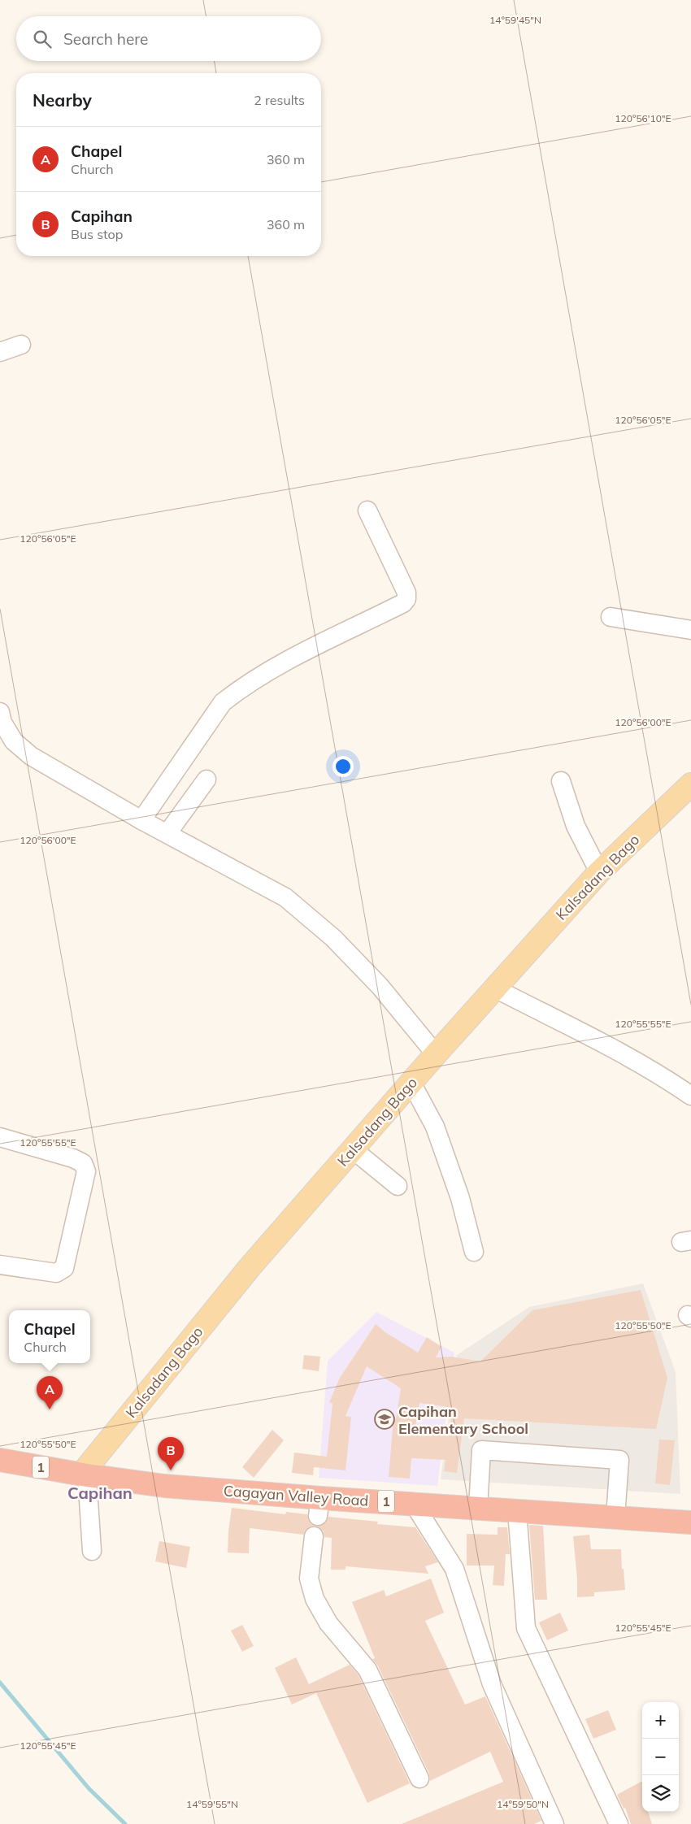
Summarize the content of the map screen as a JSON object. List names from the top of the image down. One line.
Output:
{"streets":{"highway":["1","Cagayan Valley Road"],"main road":["Kalsadang Bago"]},"crossings":[["Kalsadang Bago","Cagayan Valley Road"]],"districts":["Capihan"],"places":{"school or university":["Capihan Elementary School"]},"page":{"search":"Search here","heading":["Nearby","2 results"],"list":[{"mark":"A","name":"Chapel","note":"Church","value":"360 m"},{"mark":"B","name":"Capihan","note":"Bus stop","value":"360 m"}],"popup":["Chapel","Church"],"pins":["A","B"],"map_buttons":["+","−"]},"coordinates":["14°59'45\"N","120°56'10\"E","120°56'05\"E","120°56'00\"E","120°55'55\"E","120°55'50\"E","120°55'45\"E","14°59'55\"N","14°59'50\"N"]}
